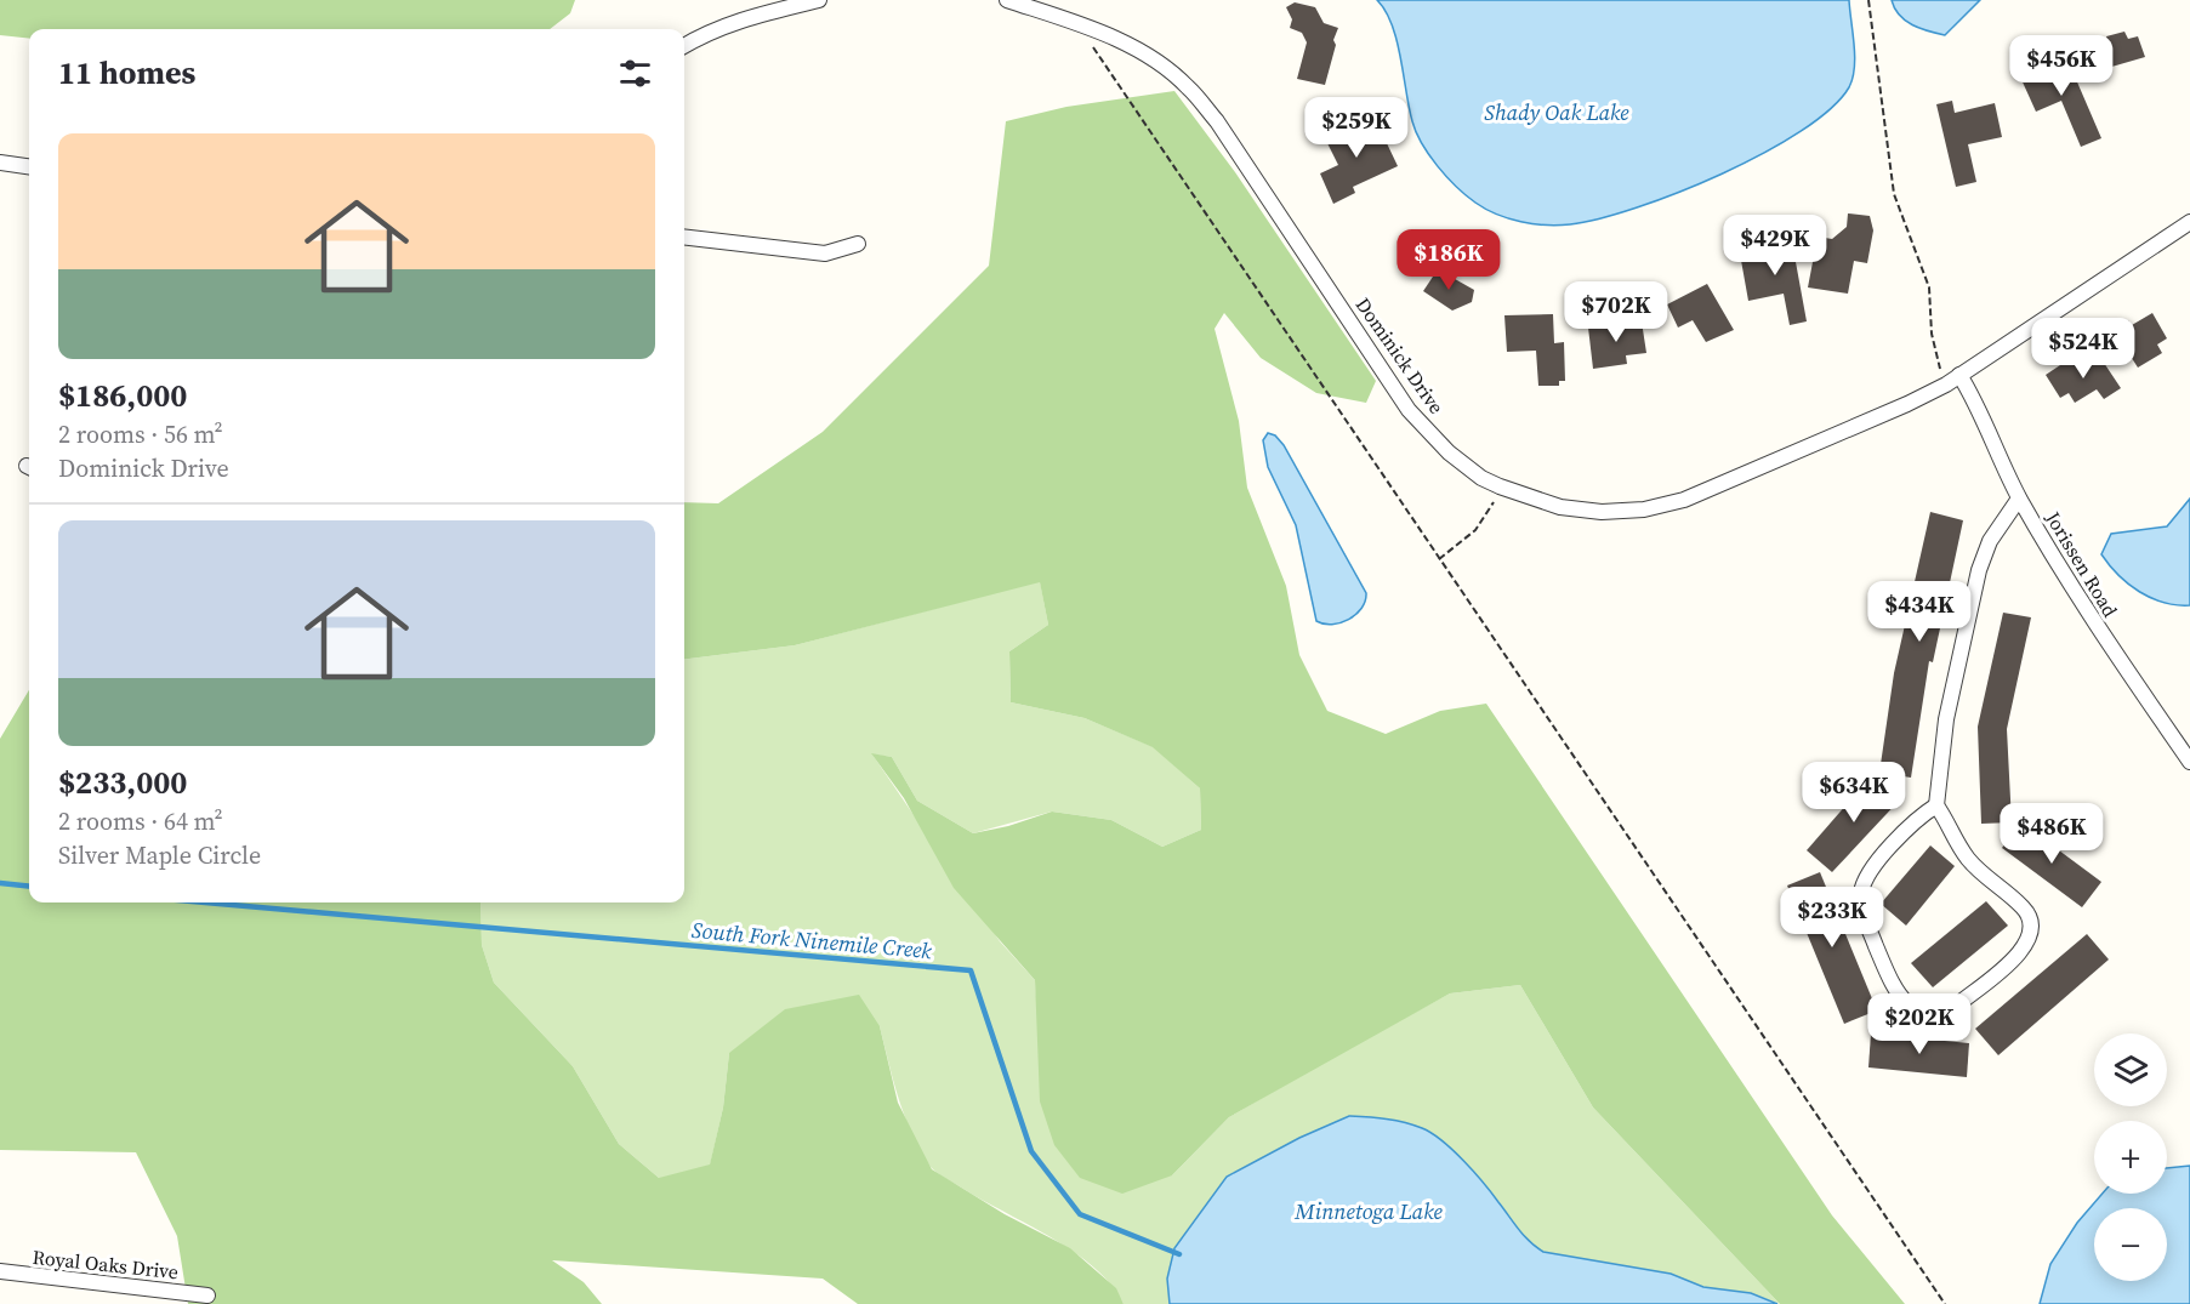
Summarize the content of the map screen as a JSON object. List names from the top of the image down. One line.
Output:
{"streets":{"street":["Dominick Drive","Jorissen Road","Royal Oaks Drive"]},"crossings":[["Dominick Drive","Jorissen Road"]],"water":["Shady Oak Lake","South Fork Ninemile Creek","Minnetoga Lake"],"page":{"heading":"11 homes","price":["$456K","$259K","$429K","$186K","$702K","$524K","$434K","$634K","$486K","$233K","$202K"],"list":[{"name":"$186,000","note":"2 rooms · 56 m² · Dominick Drive"},{"name":"$233,000","note":"2 rooms · 64 m² · Silver Maple Circle"}],"map_buttons":["+","−"]}}
